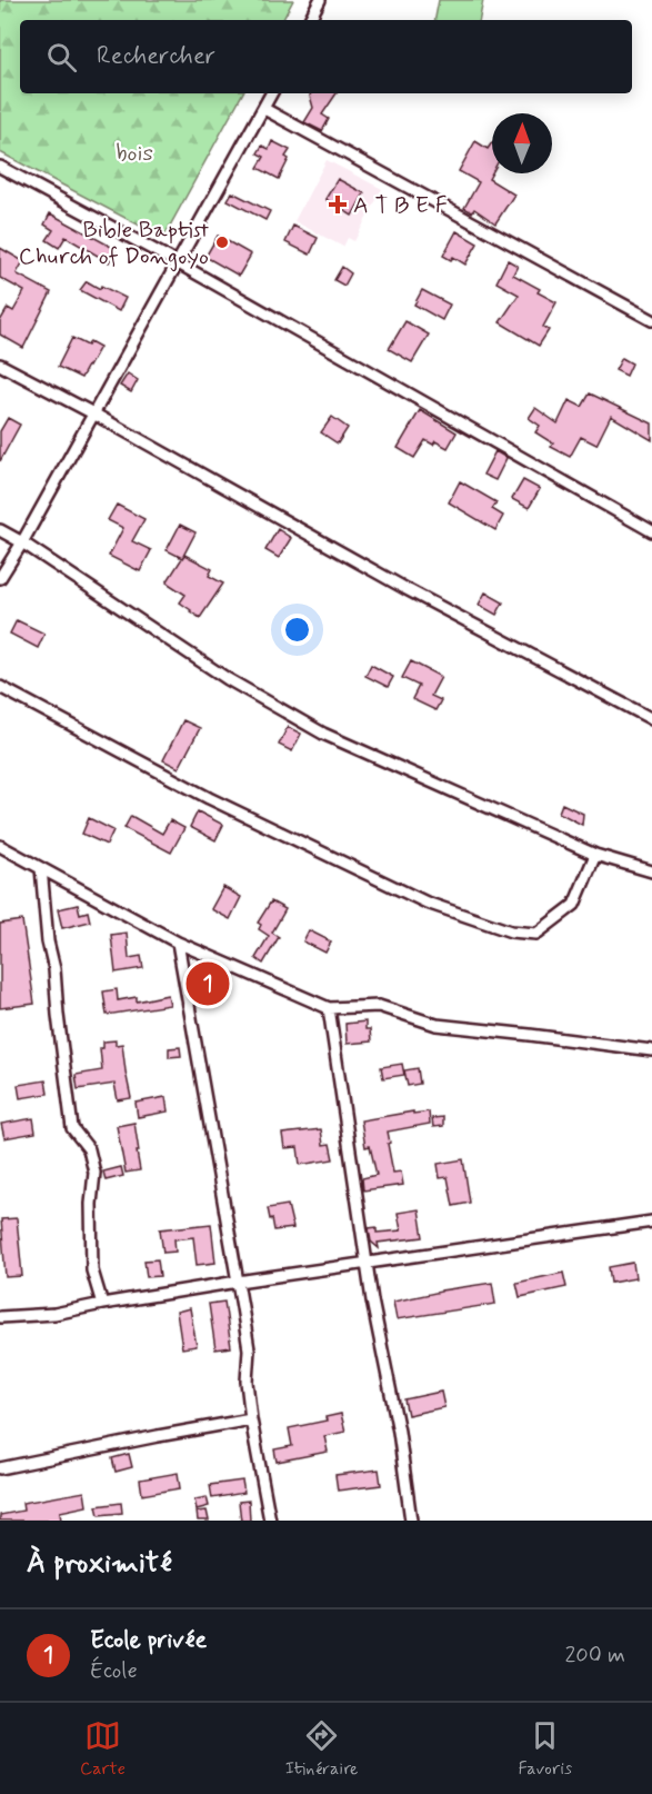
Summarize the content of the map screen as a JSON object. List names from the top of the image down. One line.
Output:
{"parks":["bois"],"places":{"health":["A T B E F"],"other":["Bible Baptist Church of Dongoyo"]},"north":"top","page":{"search":"Rechercher","pins":"1","heading":"À proximité","list":[{"mark":"1","name":"Ecole privée","note":"École","value":"200 m"}],"nav":["Carte","Itinéraire","Favoris"]}}
